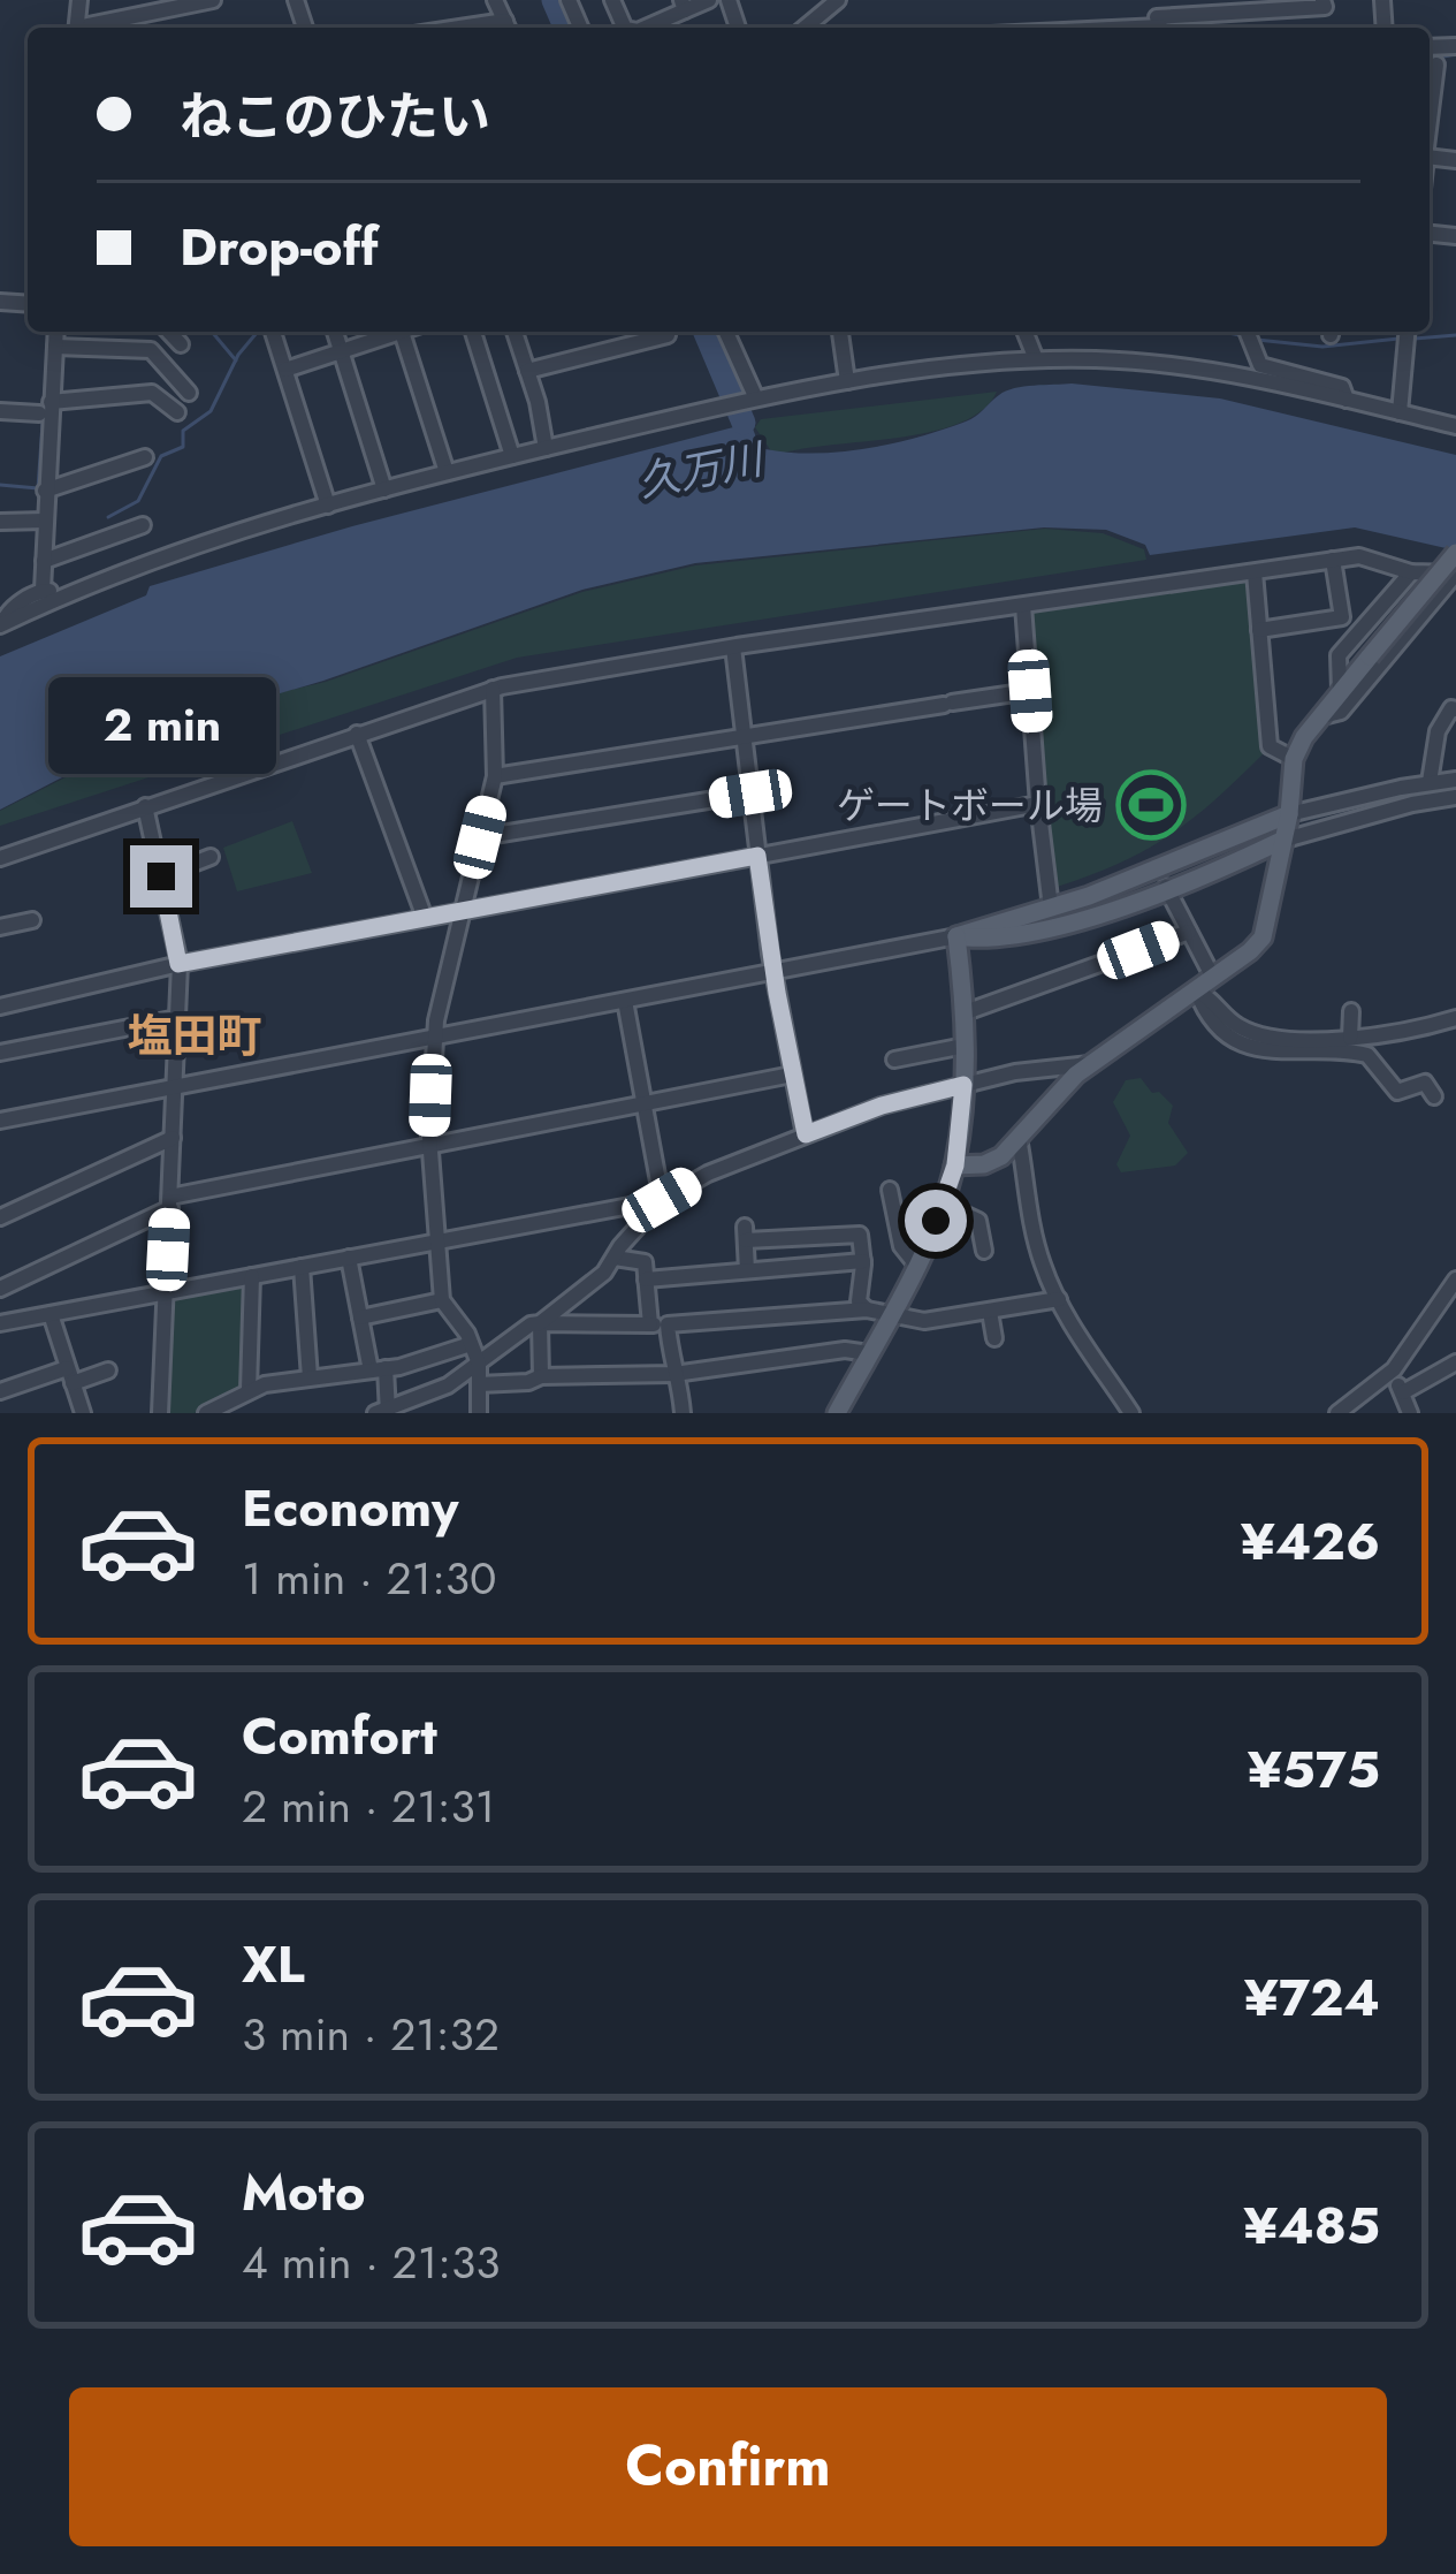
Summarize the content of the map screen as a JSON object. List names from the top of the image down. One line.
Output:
{"districts":["塩田町"],"water":["久万川"],"places":{"sports":["ゲートボール場"]},"page":{"banner":["ねこのひたい","Drop-off"],"bubble":"2 min","list":[{"name":"Economy","note":"1 min · 21:30","value":"¥426"},{"name":"Comfort","note":"2 min · 21:31","value":"¥575"},{"name":"XL","note":"3 min · 21:32","value":"¥724"},{"name":"Moto","note":"4 min · 21:33","value":"¥485"}],"buttons":"Confirm"}}
